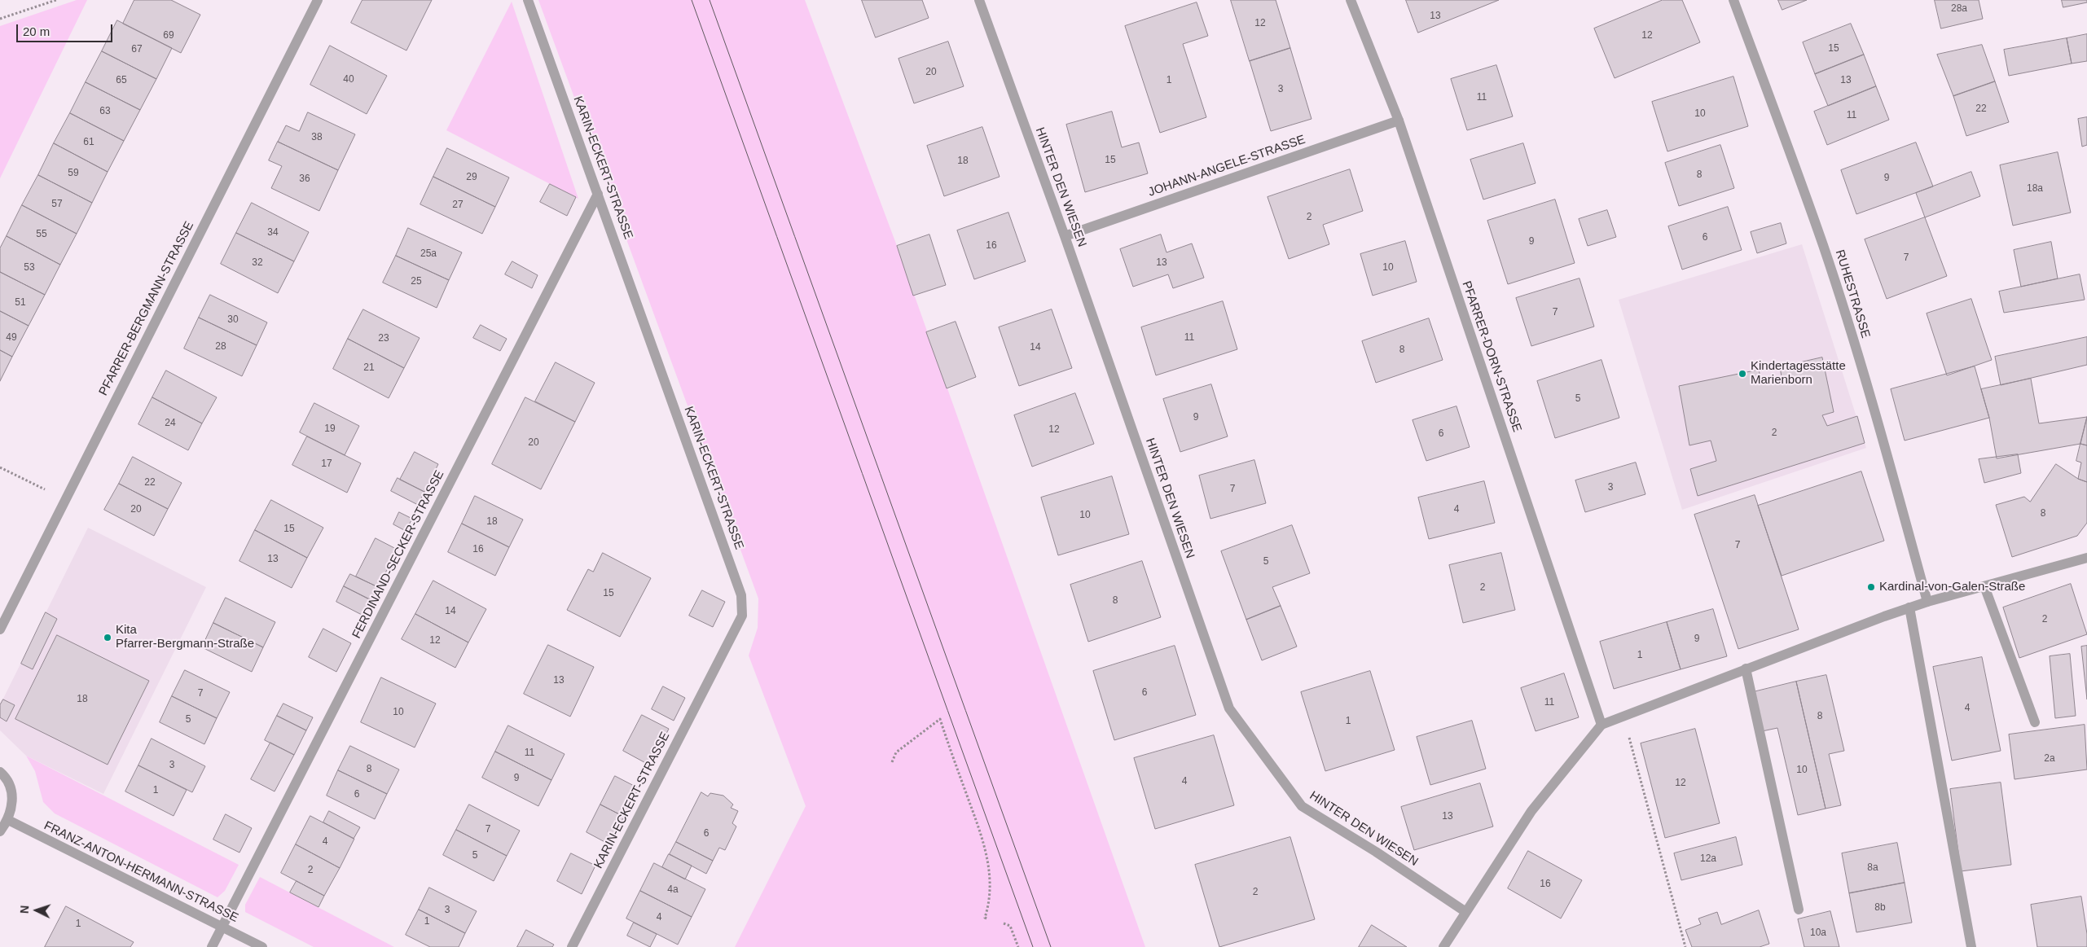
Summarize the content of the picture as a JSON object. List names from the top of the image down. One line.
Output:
{"streets":{"street":["JOHANN-ANGELE-STRASSE","KARIN-ECKERT-STRASSE","HINTER DEN WIESEN","RUHESTRASSE","PFARRER-BERGMANN-STRASSE","PFARRER-DORN-STRASSE","FERDINAND-SECKER-STRASSE","FRANZ-ANTON-HERMANN-STRASSE"]},"crossings":[["JOHANN-ANGELE-STRASSE","HINTER DEN WIESEN"],["JOHANN-ANGELE-STRASSE","PFARRER-DORN-STRASSE"],["KARIN-ECKERT-STRASSE","FERDINAND-SECKER-STRASSE"],["FERDINAND-SECKER-STRASSE","FRANZ-ANTON-HERMANN-STRASSE"]],"places":["Kindertagesstätte Marienborn","Kardinal-von-Galen-Straße","Kita Pfarrer-Bergmann-Straße"],"house_numbers":["28a","13","12","69","12","15","67","20","40","65","1","13","3","11","22","63","10","11","38","61","15","18","59","8","29","9","36","18a","57","27","2","34","55","6","9","16","25a","7","32","13","53","10","25","51","7","30","49","11","23","28","14","8","21","5","9","24","19","12","2","6","20","17","22","3","7","20","4","8","10","18","15","7","16","13","5","2","15","8","14","2","9","12","1","13","6","7","18","11","4","10","8","5","1","11","2a","3","8","10","9","4","12","1","6","13","7","6","4","5","12a","8a","2","16","4a","2","8b","3","4","1","1","10a"],"scale_bar":"20 m","north":"left"}
